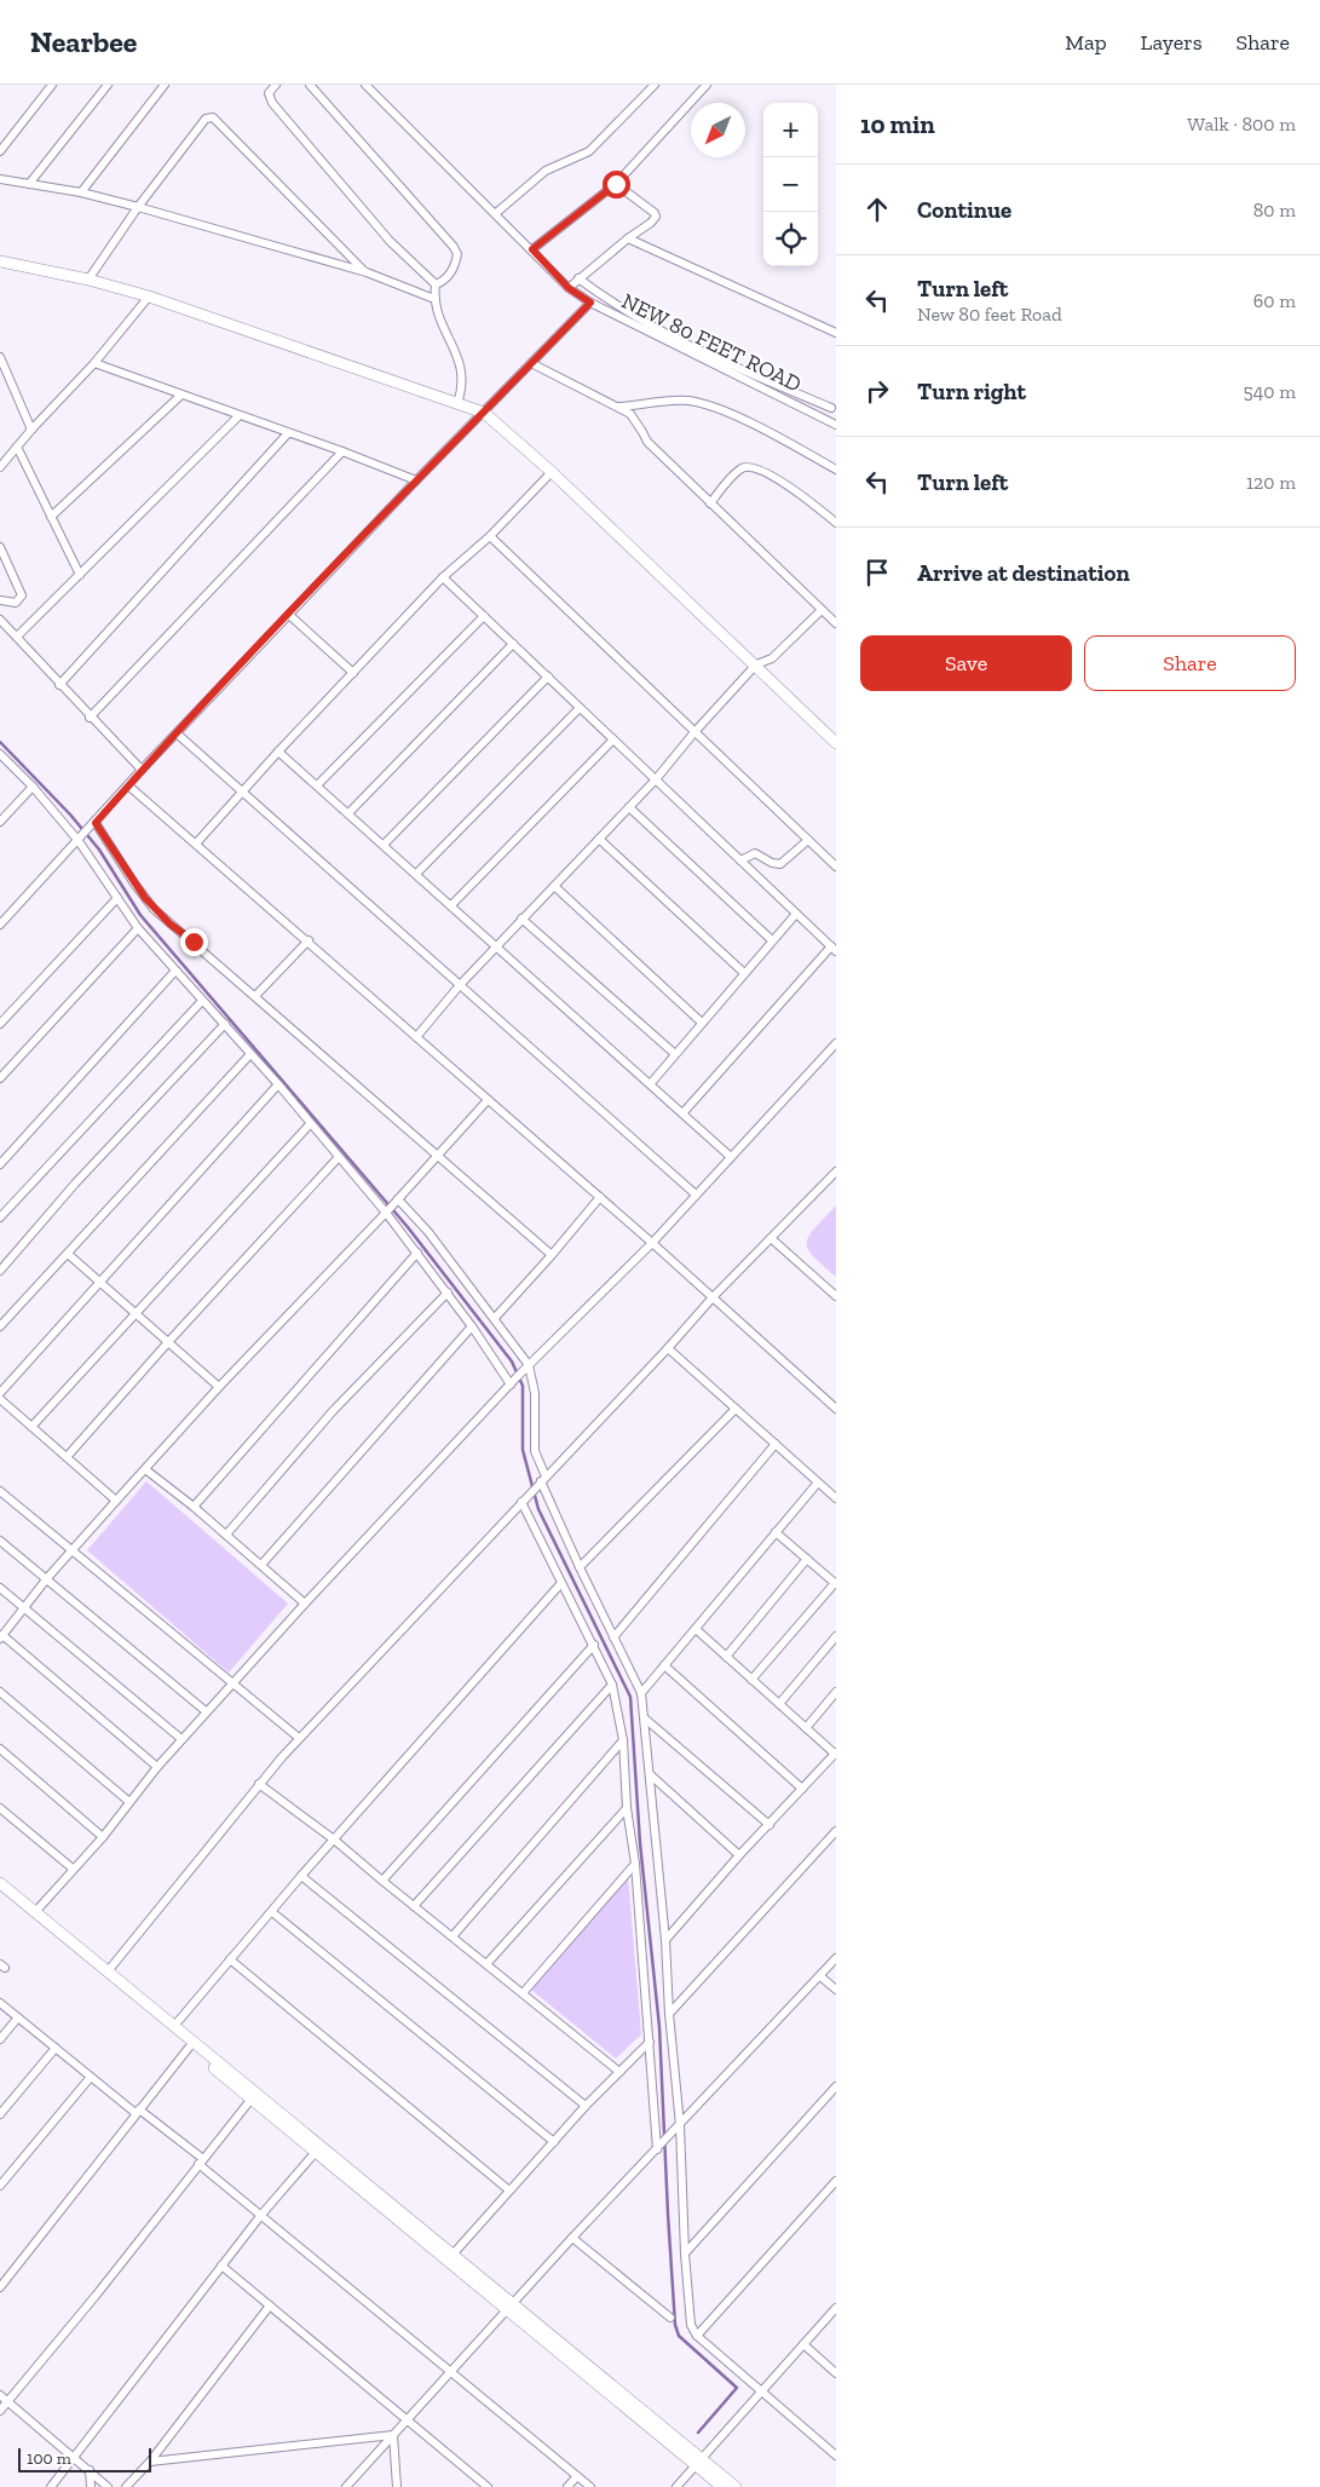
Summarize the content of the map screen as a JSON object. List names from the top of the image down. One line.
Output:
{"streets":{"street":["NEW 80 FEET ROAD"]},"scale_bar":"100 m","north":"bottom left","page":{"header":"Nearbee","nav":["Map","Layers","Share"],"heading":["10 min","Walk · 800 m"],"map_buttons":["+","−"],"list":[["Continue","80 m"],["Turn left","New 80 feet Road","60 m"],["Turn right","540 m"],["Turn left","120 m"],"Arrive at destination"],"buttons":["Save","Share"],"scale":"100 m"}}
